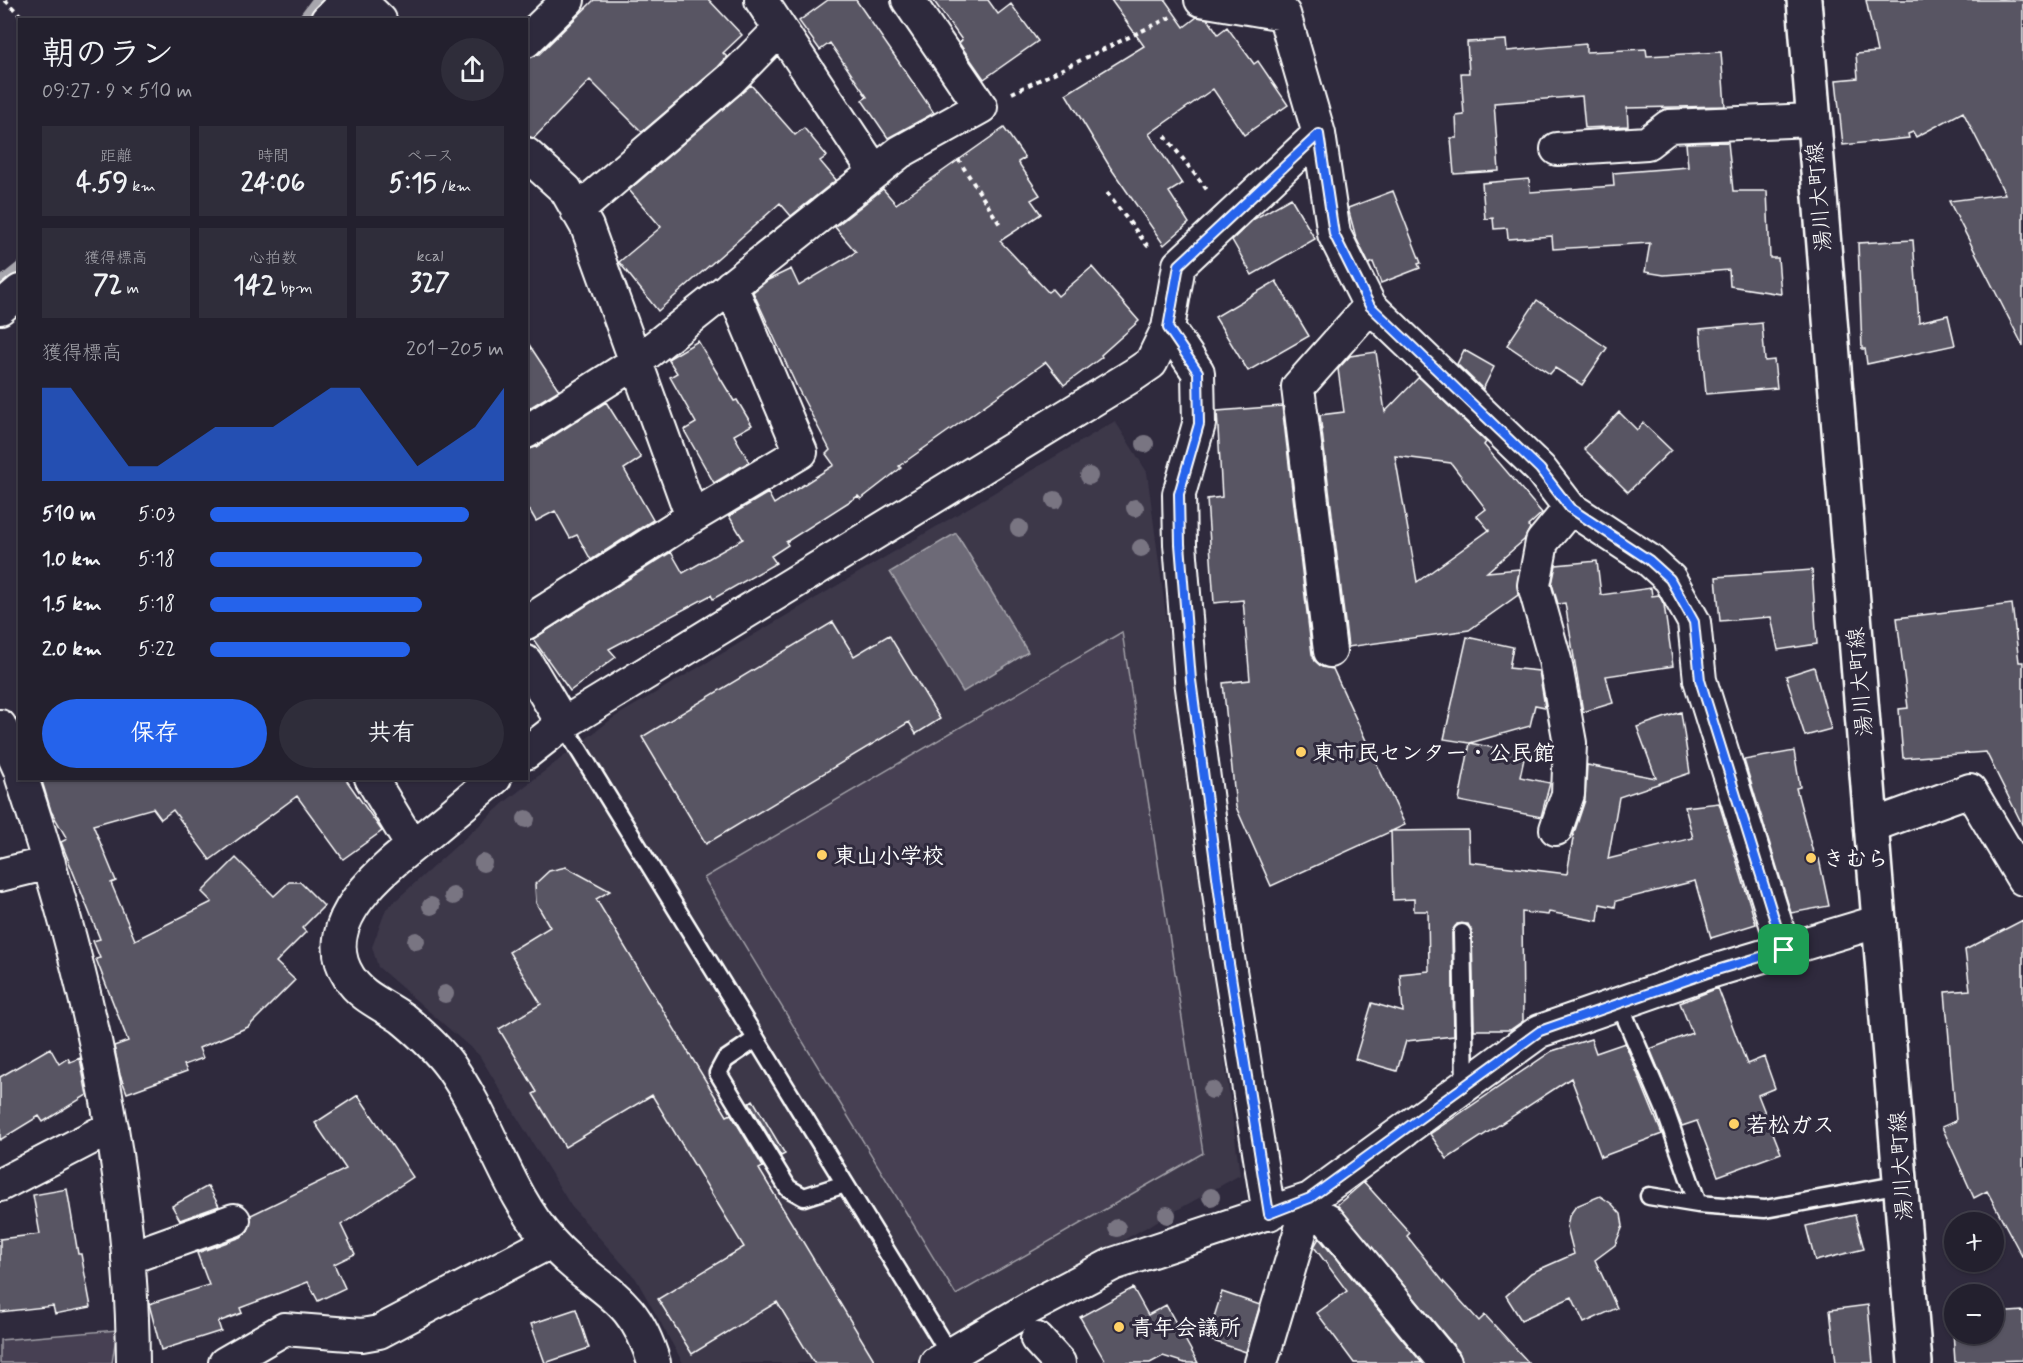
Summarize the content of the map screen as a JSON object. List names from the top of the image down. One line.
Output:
{"streets":{"main road":["湯川大町線"]},"places":["東市民センター・公民館","東山小学校","きむら","若松ガス","青年会議所"],"page":{"heading":["朝のラン","09:27 · 9 × 510 m"],"stats":[["距離","4.59 km"],["時間","24:06"],["ペース","5:15 /km"],["獲得標高","72 m"],["心拍数","142 bpm"],["kcal","327"]],"chart":["獲得標高","201–205 m"],"list":[{"name":"510 m","note":"5:03"},{"name":"1.0 km","note":"5:18"},{"name":"1.5 km","note":"5:18"},{"name":"2.0 km","note":"5:22"}],"buttons":["保存","共有"],"map_buttons":["+","−"]}}
